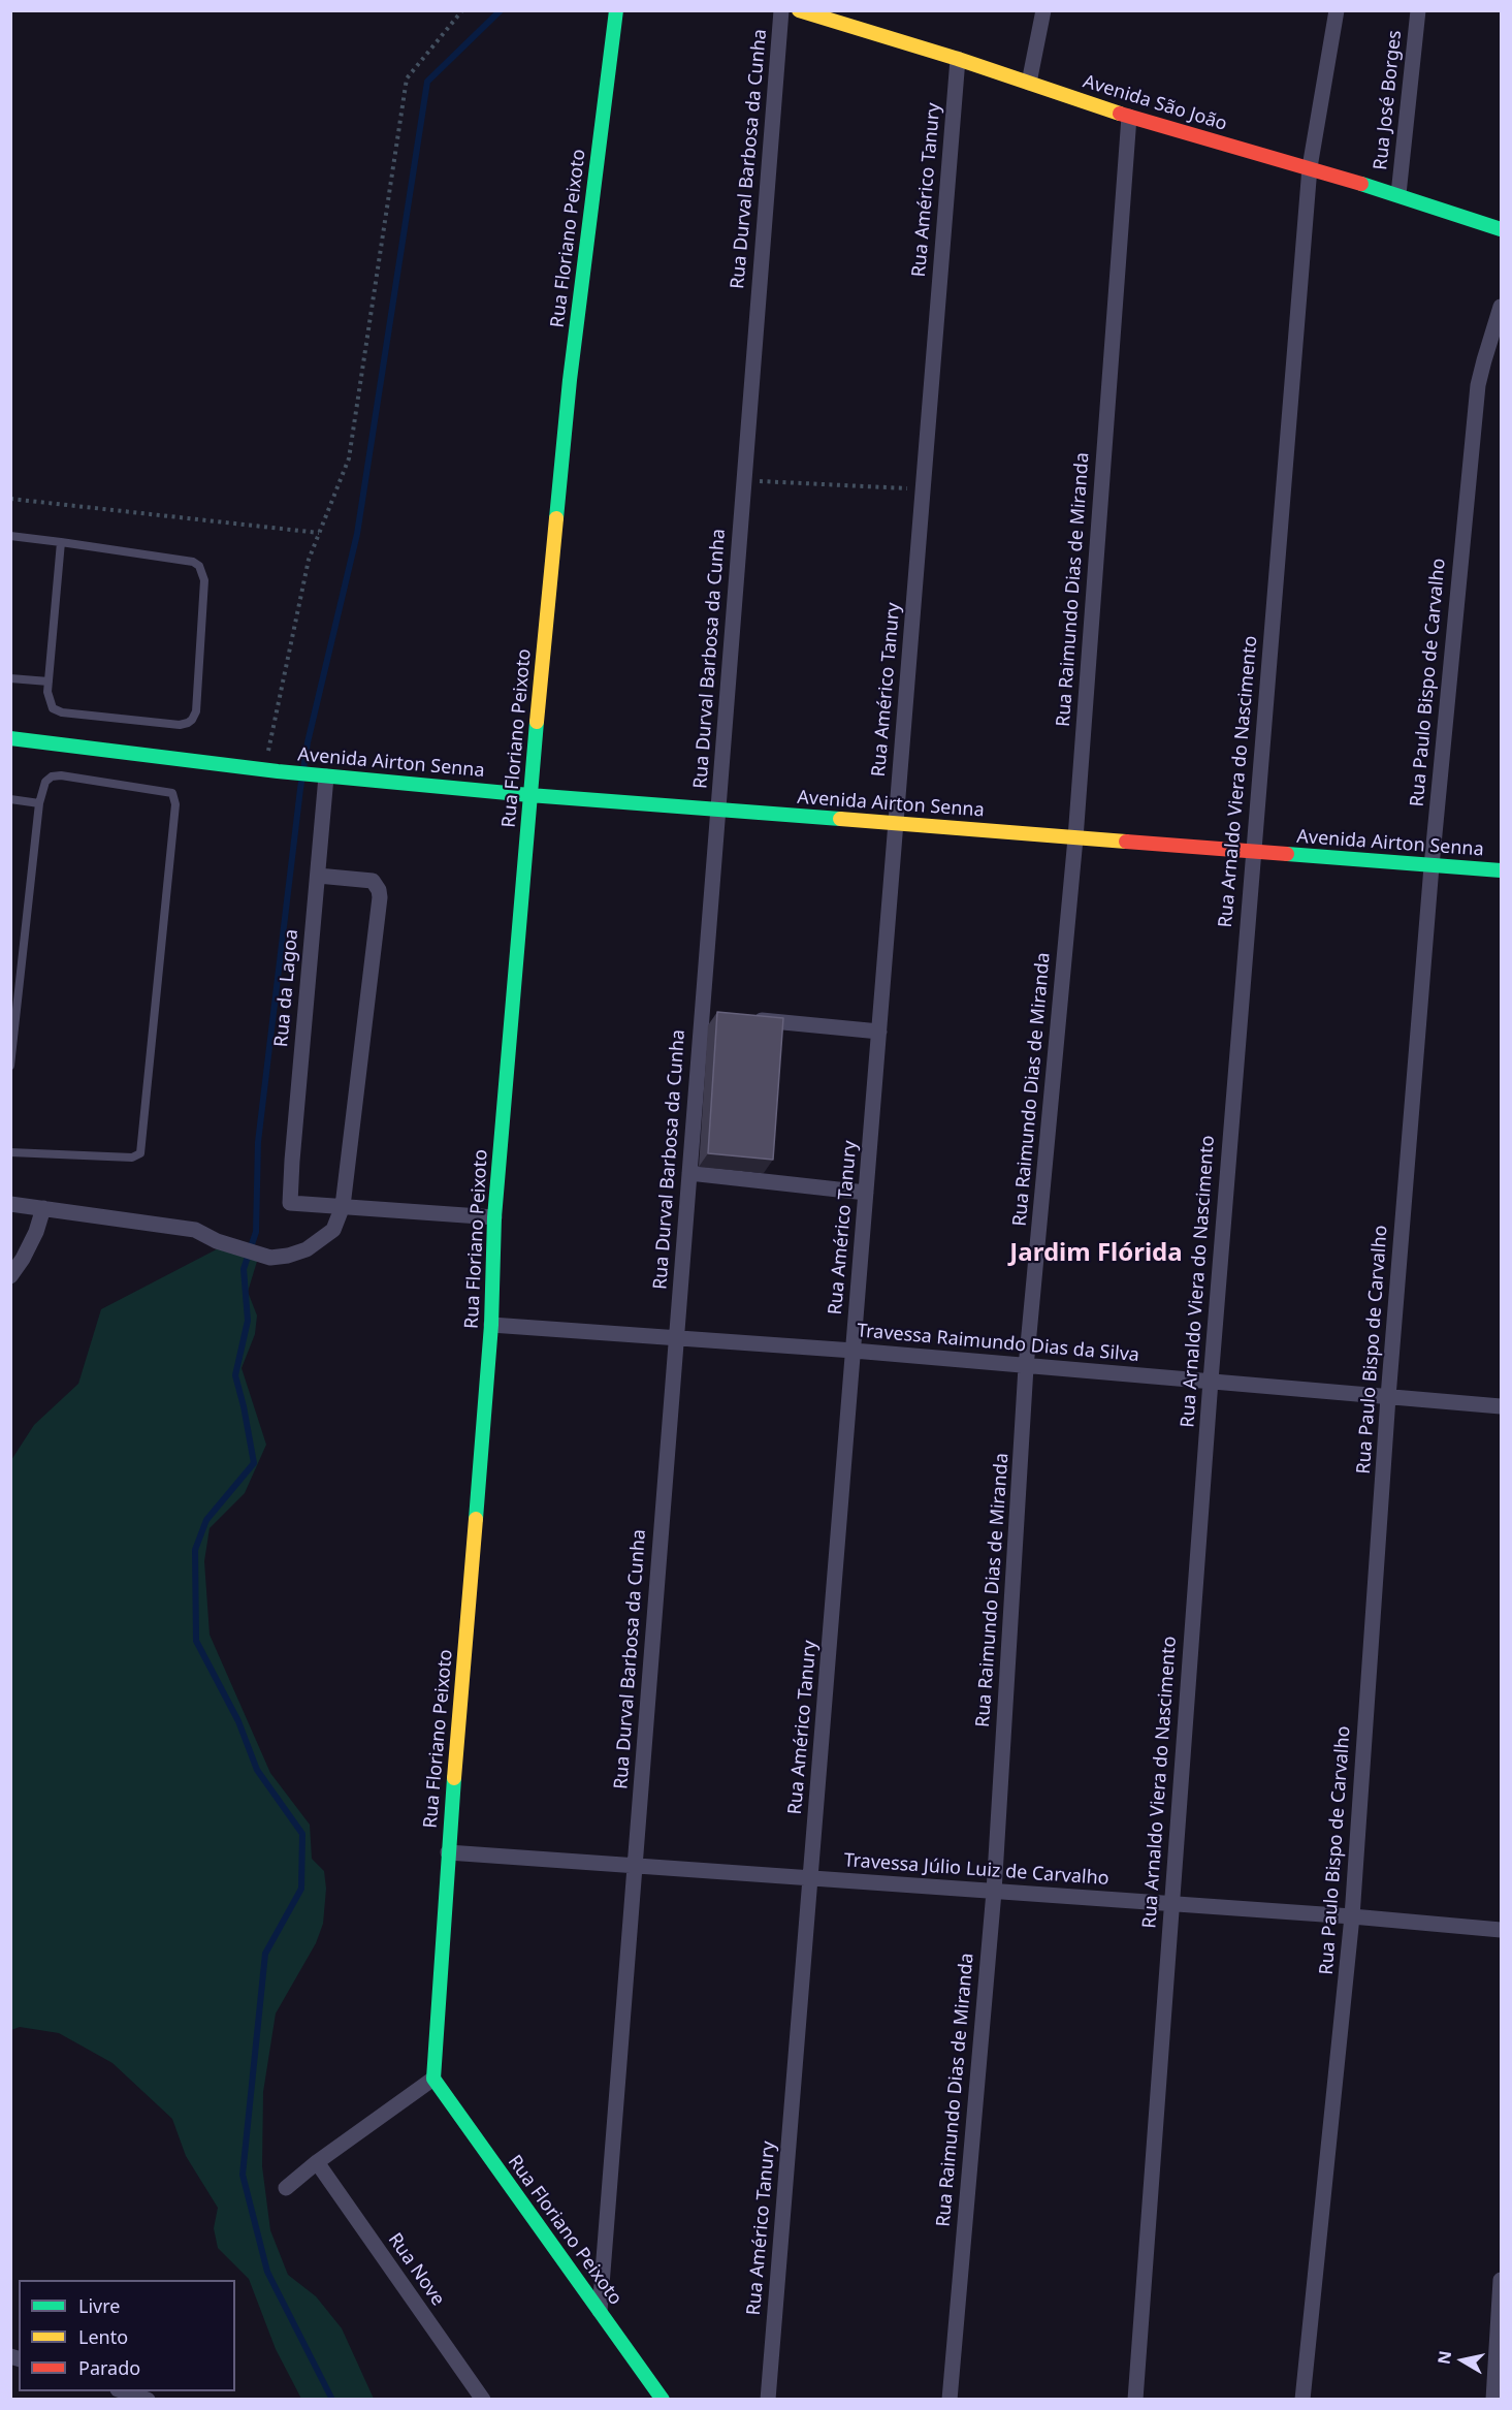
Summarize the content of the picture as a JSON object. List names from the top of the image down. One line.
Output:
{"streets":{"street":["Rua José Borges","Avenida São João","Rua Durval Barbosa da Cunha","Rua Américo Tanury","Rua Floriano Peixoto","Rua Raimundo Dias de Miranda","Rua Paulo Bispo de Carvalho","Avenida Airton Senna","Rua Arnaldo Viera do Nascimento","Rua da Lagoa","Travessa Raimundo Dias da Silva","Travessa Júlio Luiz de Carvalho","Rua Nove"]},"crossings":[["Rua José Borges","Avenida São João"],["Avenida São João","Rua Américo Tanury"],["Avenida São João","Rua Raimundo Dias de Miranda"],["Avenida São João","Rua Arnaldo Viera do Nascimento"],["Rua Durval Barbosa da Cunha","Rua Floriano Peixoto"],["Rua Durval Barbosa da Cunha","Avenida Airton Senna"],["Rua Durval Barbosa da Cunha","Travessa Raimundo Dias da Silva"],["Rua Durval Barbosa da Cunha","Travessa Júlio Luiz de Carvalho"],["Rua Américo Tanury","Avenida Airton Senna"],["Rua Américo Tanury","Travessa Raimundo Dias da Silva"],["Rua Américo Tanury","Travessa Júlio Luiz de Carvalho"],["Rua Floriano Peixoto","Avenida Airton Senna"],["Rua Floriano Peixoto","Travessa Raimundo Dias da Silva"],["Rua Floriano Peixoto","Travessa Júlio Luiz de Carvalho"],["Rua Raimundo Dias de Miranda","Avenida Airton Senna"],["Rua Raimundo Dias de Miranda","Travessa Raimundo Dias da Silva"],["Rua Raimundo Dias de Miranda","Travessa Júlio Luiz de Carvalho"],["Rua Paulo Bispo de Carvalho","Avenida Airton Senna"],["Rua Paulo Bispo de Carvalho","Travessa Raimundo Dias da Silva"],["Rua Paulo Bispo de Carvalho","Travessa Júlio Luiz de Carvalho"],["Avenida Airton Senna","Rua Arnaldo Viera do Nascimento"],["Avenida Airton Senna","Rua da Lagoa"],["Rua Arnaldo Viera do Nascimento","Travessa Raimundo Dias da Silva"],["Rua Arnaldo Viera do Nascimento","Travessa Júlio Luiz de Carvalho"]],"districts":["Jardim Flórida"],"legend":["Livre","Lento","Parado"],"north":"left"}
